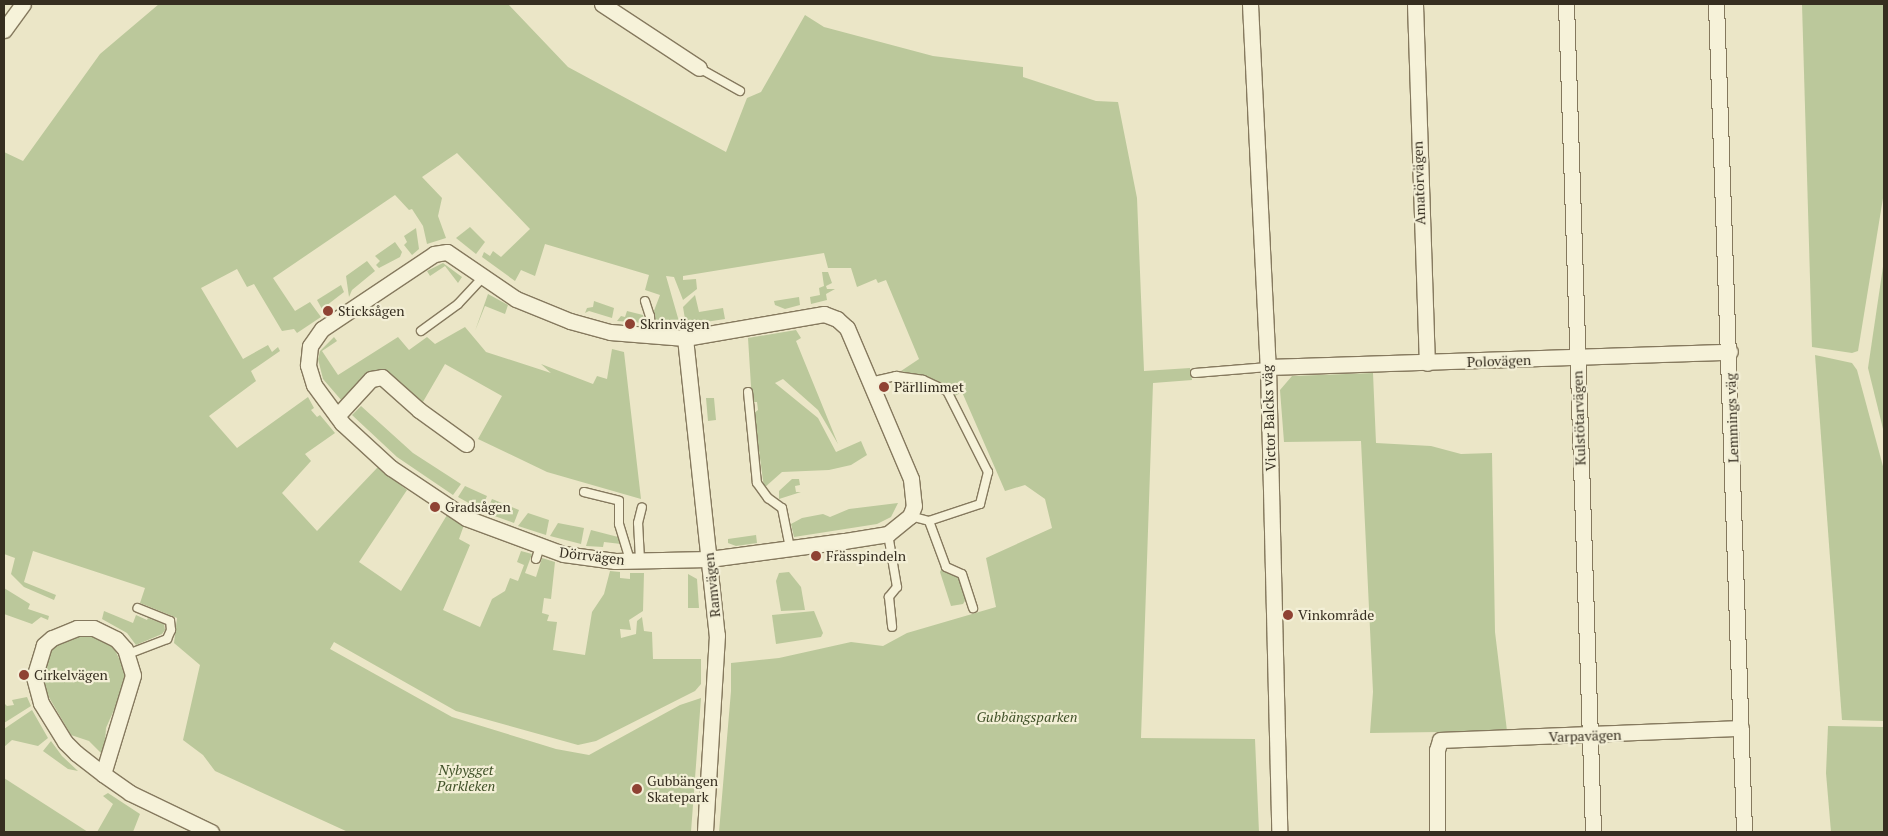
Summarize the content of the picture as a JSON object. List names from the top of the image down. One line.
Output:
{"streets":{"street":["Amatörvägen","Polovägen","Victor Balcks väg","Kulstötarvägen","Lemmings väg","Dörrvägen","Ramvägen","Varpavägen"]},"crossings":[["Amatörvägen","Polovägen"],["Polovägen","Victor Balcks väg"],["Polovägen","Kulstötarvägen"],["Polovägen","Lemmings väg"],["Kulstötarvägen","Varpavägen"],["Lemmings väg","Varpavägen"],["Dörrvägen","Ramvägen"]],"parks":["Gubbängsparken","Nybygget Parkleken"],"places":["Sticksågen","Skrinvägen","Pärllimmet","Gradsågen","Frässpindeln","Vinkområde","Cirkelvägen","Gubbängen Skatepark"]}
